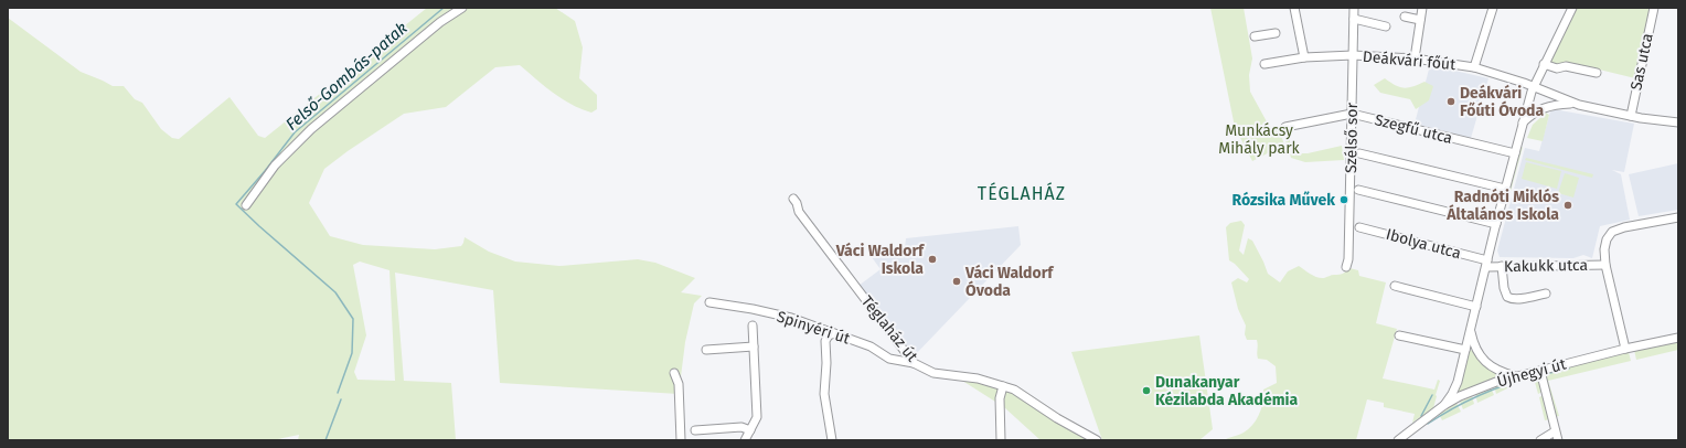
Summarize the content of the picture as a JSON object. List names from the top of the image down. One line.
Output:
{"streets":{"street":["Deákvári főút","Sas utca","Szegfű utca","Szélső sor","Ibolya utca","Kakukk utca","Spinyéri út","Téglaház út","Újhegyi út"]},"crossings":[["Deákvári főút","Sas utca"],["Deákvári főút","Szélső sor"],["Szegfű utca","Szélső sor"],["Ibolya utca","Kakukk utca"],["Spinyéri út","Téglaház út"]],"districts":["TÉGLAHÁZ"],"water":["Felső-Gombás-patak"],"parks":["Munkácsy Mihály park"],"places":["Deákvári Főúti Óvoda","Rózsika Művek","Radnóti Miklós Általános Iskola","Váci Waldorf Iskola","Váci Waldorf Óvoda","Dunakanyar Kézilabda Akadémia"]}
